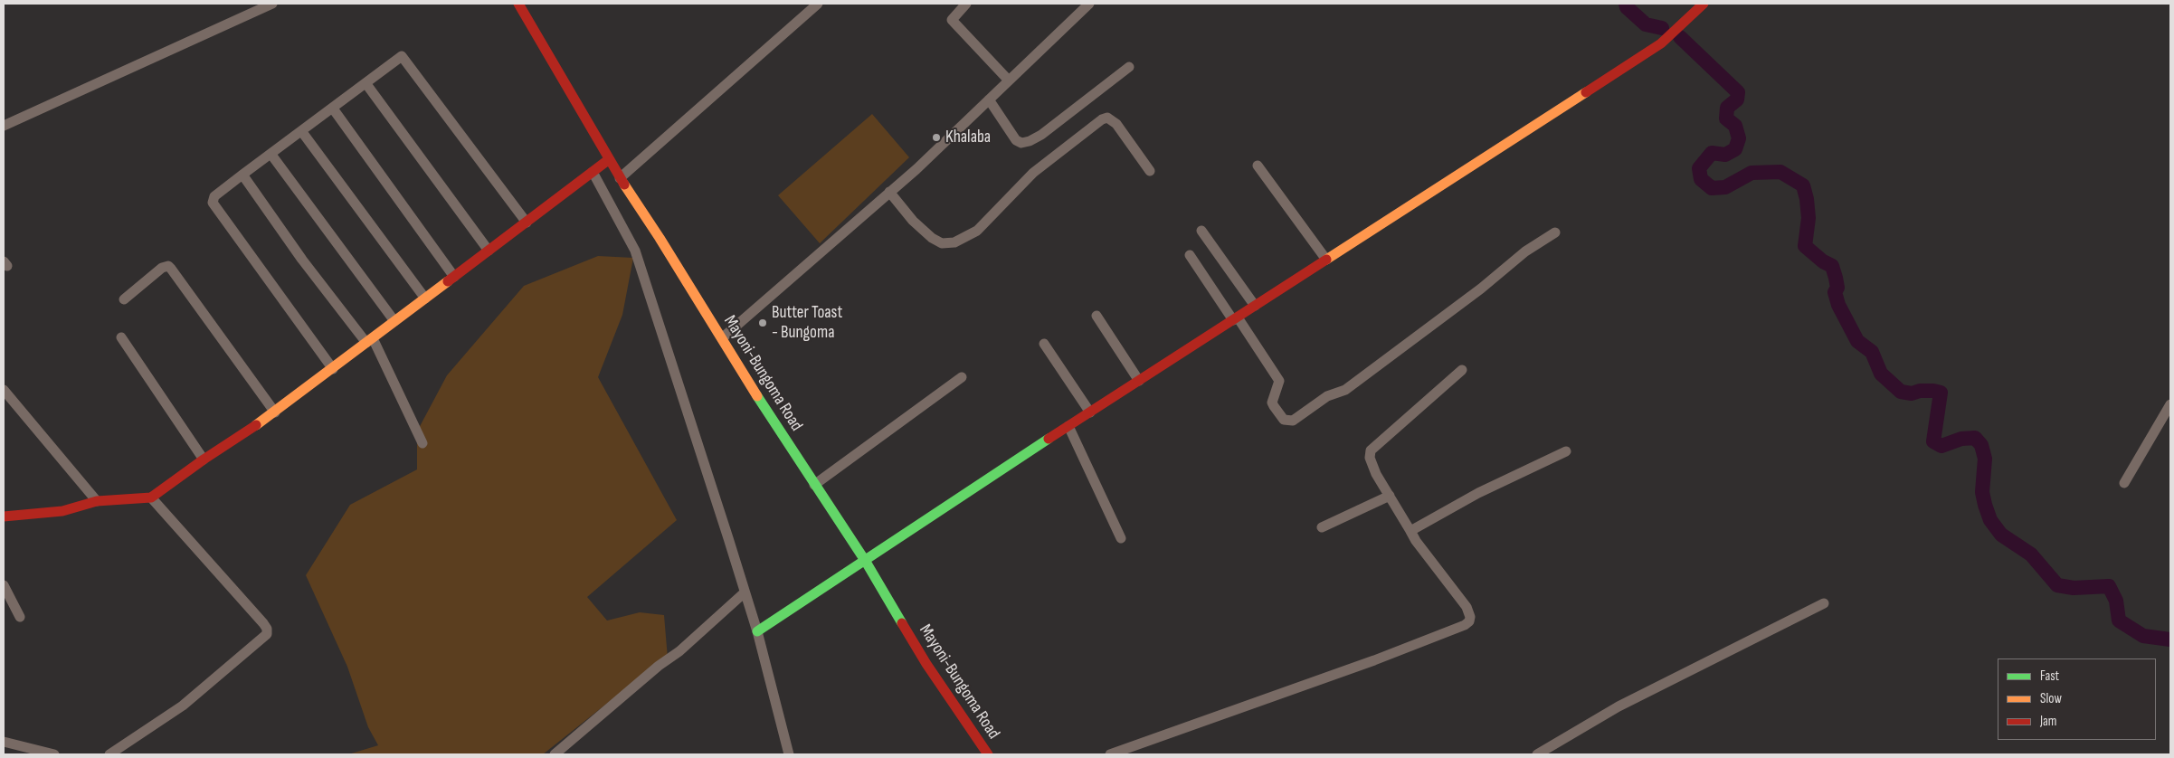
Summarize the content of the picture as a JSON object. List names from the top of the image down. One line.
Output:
{"streets":{"street":["Mayoni-Bungoma Road"]},"places":["Khalaba","Butter Toast - Bungoma"],"legend":["Fast","Slow","Jam"]}
